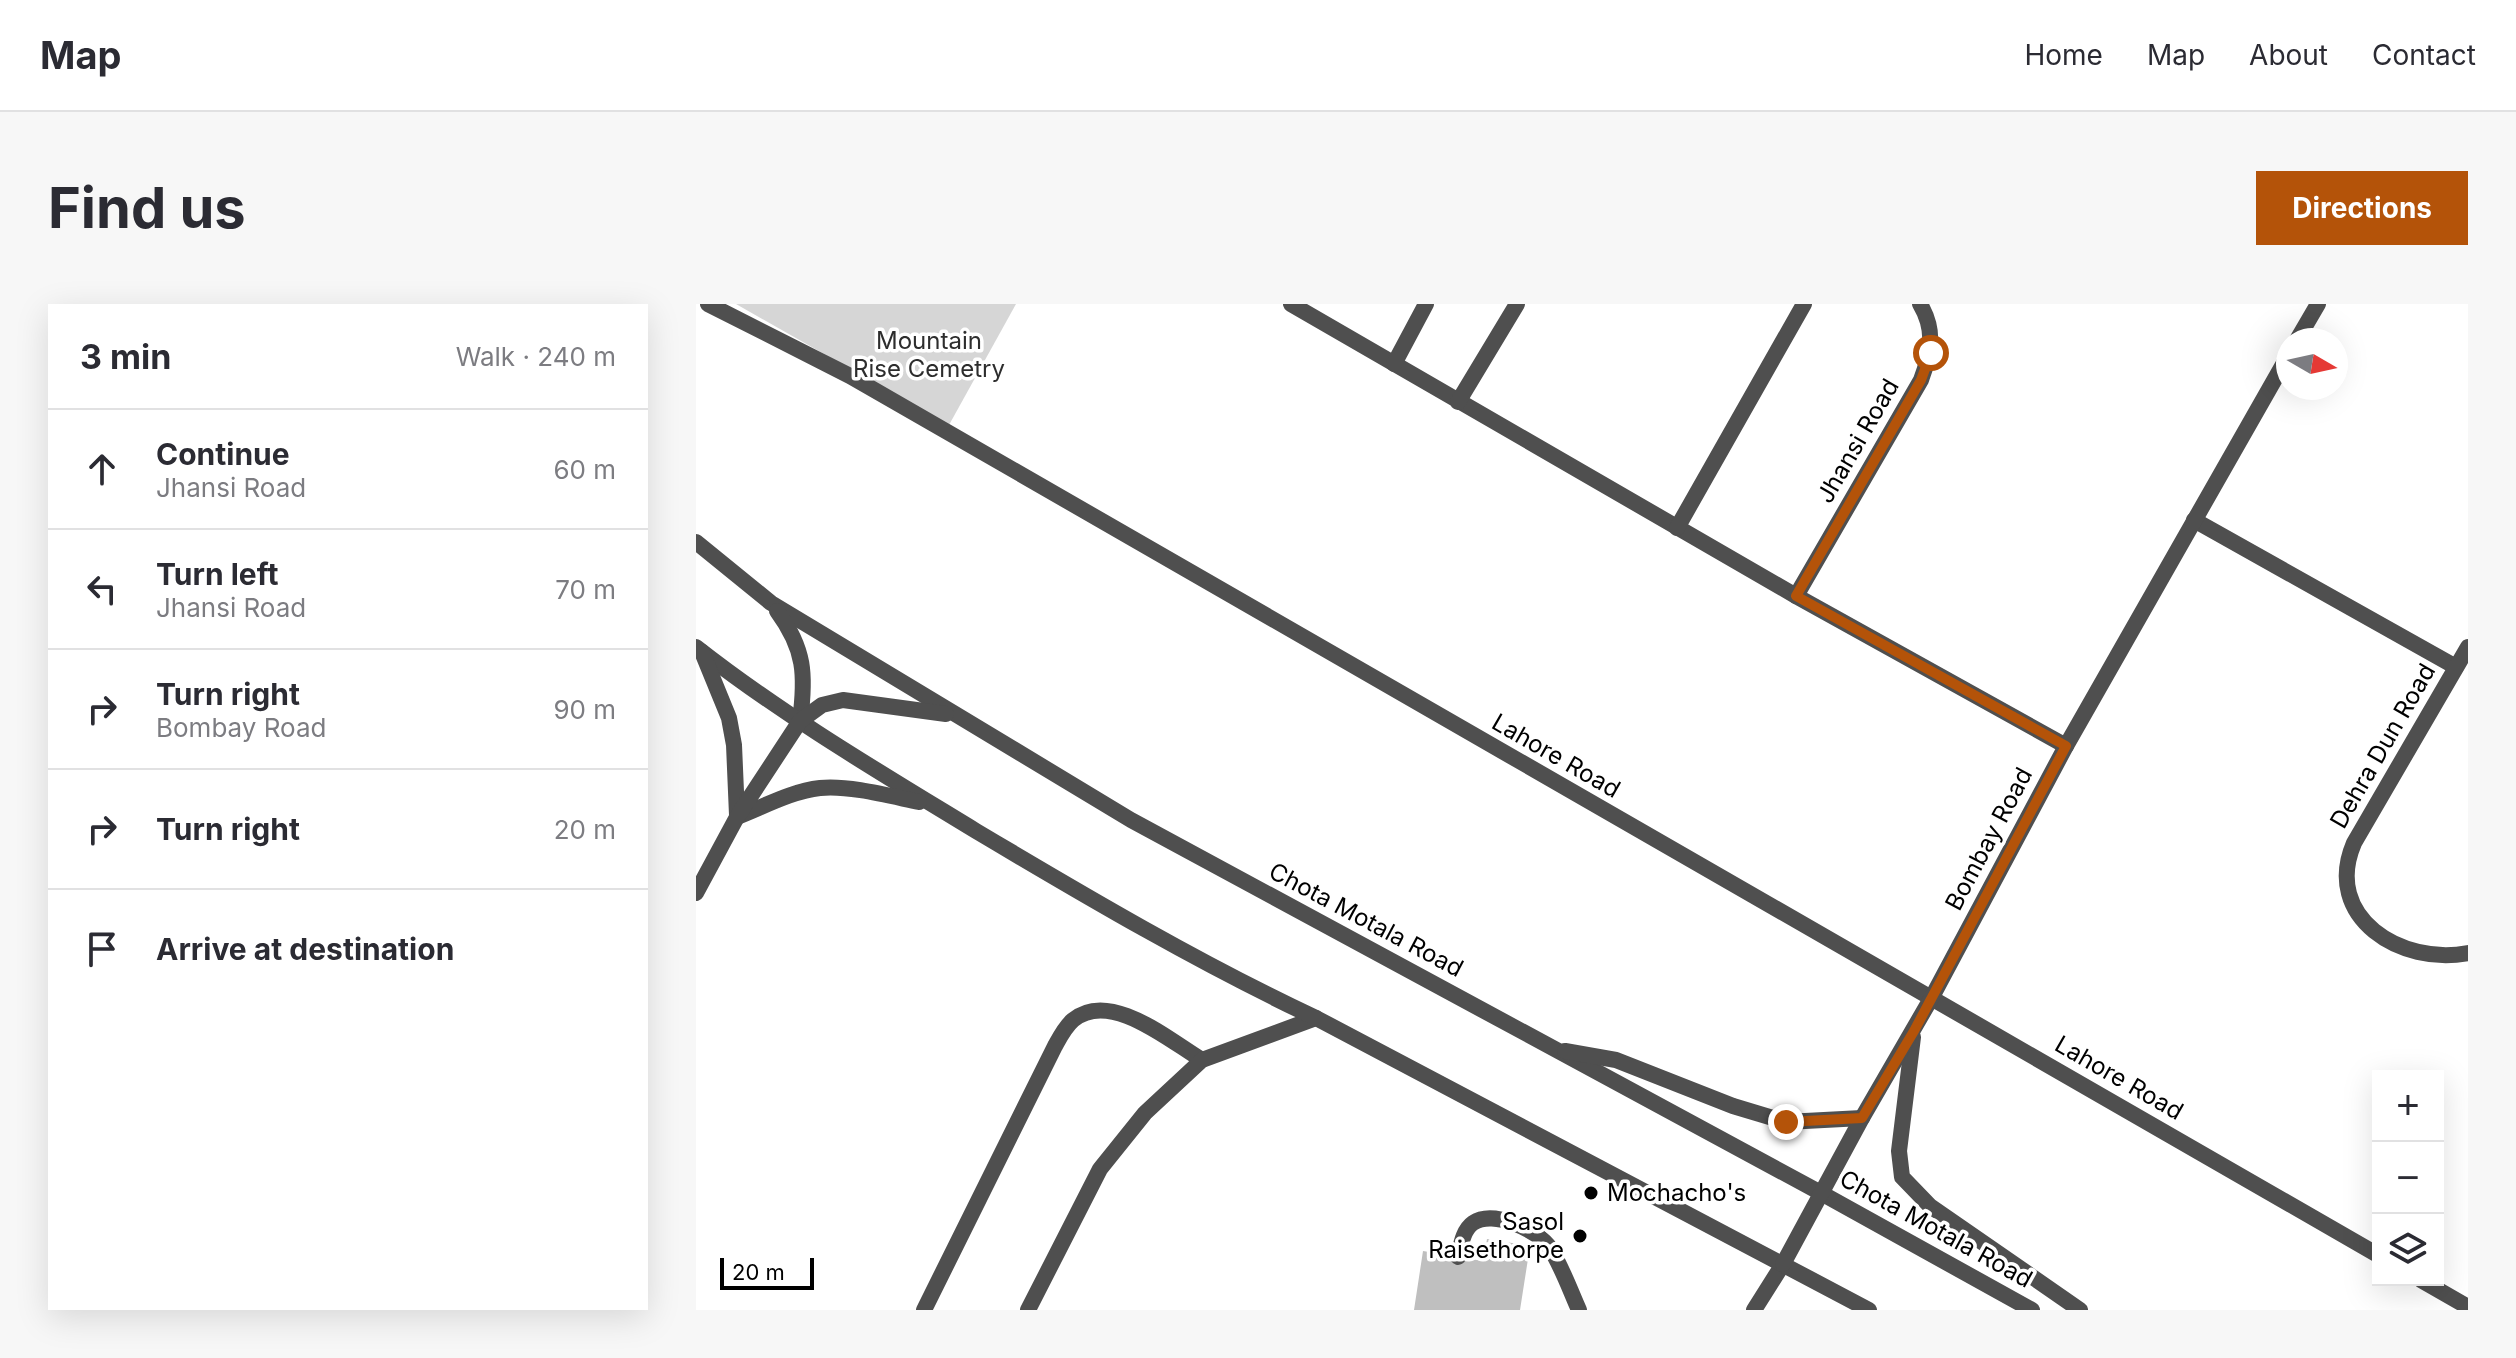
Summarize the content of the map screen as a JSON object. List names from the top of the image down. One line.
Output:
{"streets":{"street":["Jhansi Road","Dehra Dun Road","Lahore Road","Bombay Road","Chota Motala Road"]},"crossings":[["Dehra Dun Road","Bombay Road"],["Lahore Road","Bombay Road"],["Bombay Road","Chota Motala Road"]],"parks":["Mountain Rise Cemetry"],"places":["Mochacho's","Sasol Raisethorpe"],"scale_bar":"20 m","north":"right","page":{"header":"Map","nav":["Home","Map","About","Contact"],"buttons":"Directions","title":"Find us","heading":["3 min","Walk · 240 m"],"list":[["Continue","Jhansi Road","60 m"],["Turn left","Jhansi Road","70 m"],["Turn right","Bombay Road","90 m"],["Turn right","20 m"],"Arrive at destination"],"map_buttons":["+","−"],"scale":"20 m"}}
